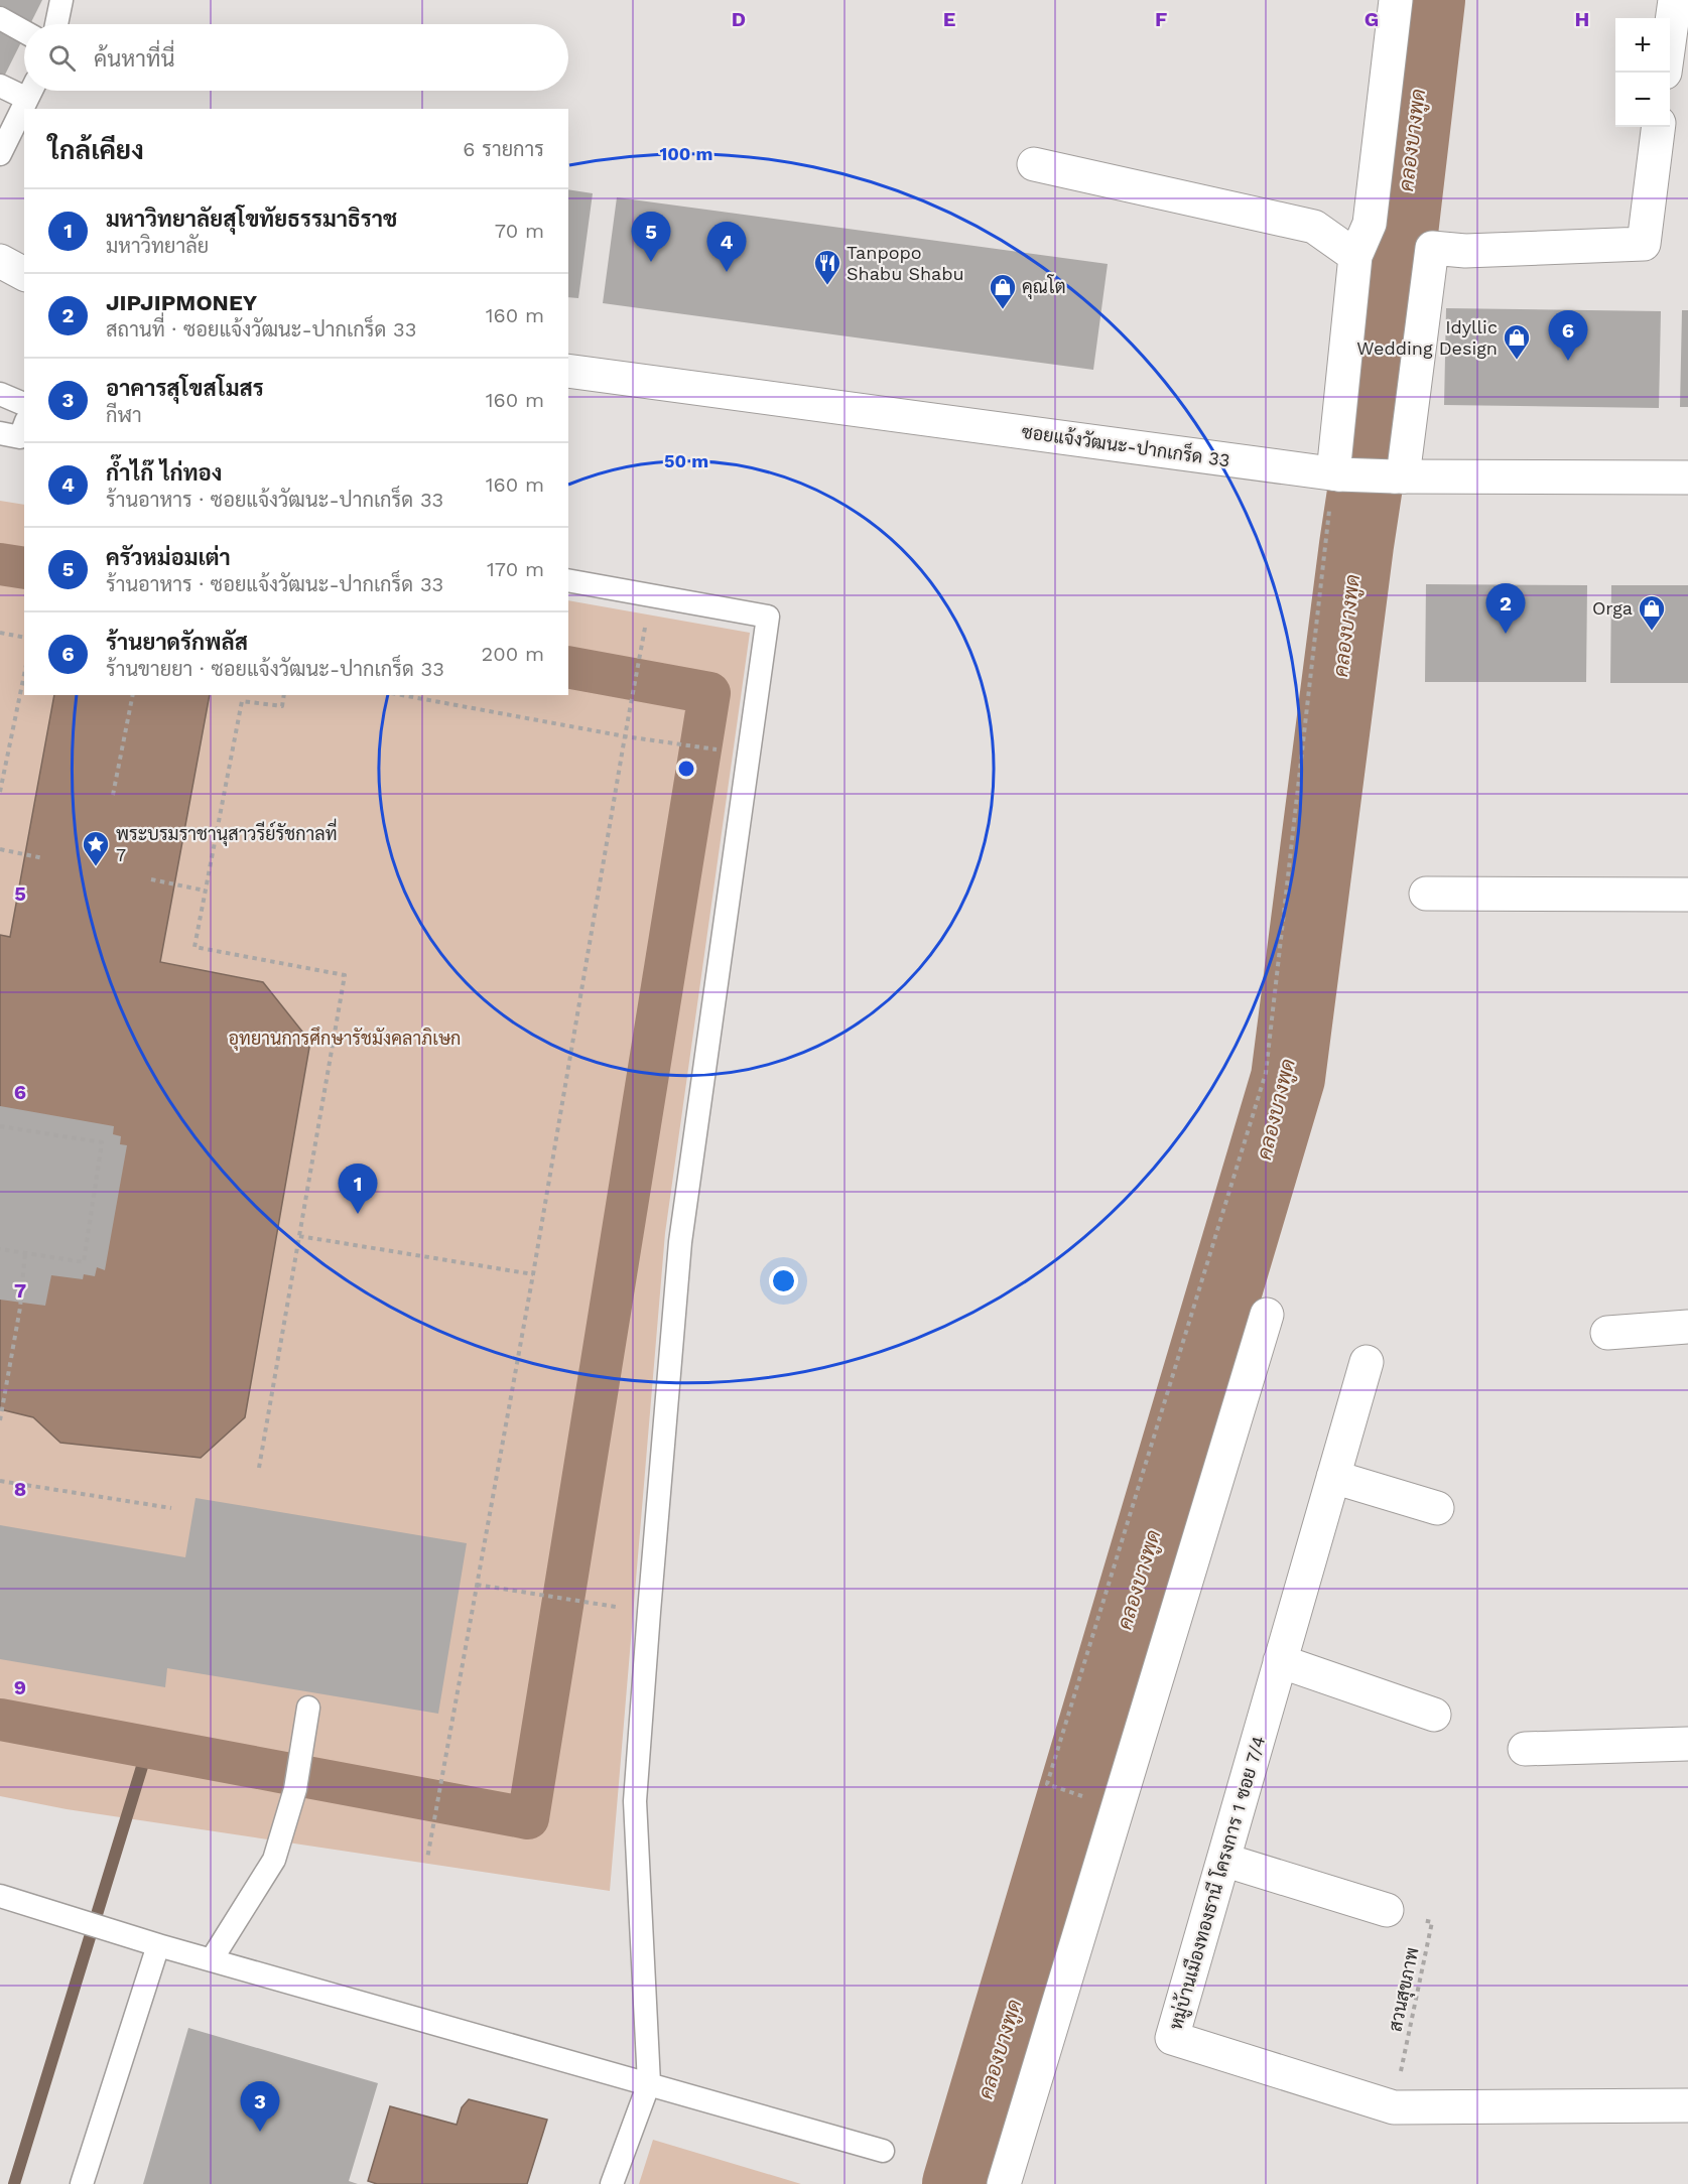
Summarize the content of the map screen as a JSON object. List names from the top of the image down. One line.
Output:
{"streets":{"street":["ซอยแจ้งวัฒนะ-ปากเกร็ด 33","หมู่บ้านเมืองทองธานี โครงการ 1 ซอย 7/4"],"path":["สวนสุขภาพ"]},"crossings":[["หมู่บ้านเมืองทองธานี โครงการ 1 ซอย 7/4","สวนสุขภาพ"]],"water":["คลองบางพูด"],"parks":["อุทยานการศึกษารัชมังคลาภิเษก"],"places":{"restaurant":["Tanpopo Shabu Shabu"],"shop":["คุณโต","Idyllic Wedding Design","Orga"],"place":["พระบรมราชานุสาวรีย์รัชกาลที่ 7"]},"page":{"map_buttons":["+","−"],"search":"ค้นหาที่นี่","heading":["ใกล้เคียง","6 รายการ"],"list":[{"mark":"1","name":"มหาวิทยาลัยสุโขทัยธรรมาธิราช","note":"มหาวิทยาลัย","value":"70 m"},{"mark":"2","name":"JIPJIPMONEY","note":"สถานที่ · ซอยแจ้งวัฒนะ-ปากเกร็ด 33","value":"160 m"},{"mark":"3","name":"อาคารสุโขสโมสร","note":"กีฬา","value":"160 m"},{"mark":"4","name":"ก๊ำไก๊ ไก่ทอง","note":"ร้านอาหาร · ซอยแจ้งวัฒนะ-ปากเกร็ด 33","value":"160 m"},{"mark":"5","name":"ครัวหม่อมเต่า","note":"ร้านอาหาร · ซอยแจ้งวัฒนะ-ปากเกร็ด 33","value":"170 m"},{"mark":"6","name":"ร้านยาดรักพลัส","note":"ร้านขายยา · ซอยแจ้งวัฒนะ-ปากเกร็ด 33","value":"200 m"}],"pins":["5","4","6","2","1","3"]},"grid":{"columns":["D","E","F","G","H"],"rows":["5","6","7","8","9"]},"rings":["100 m","50 m"]}
